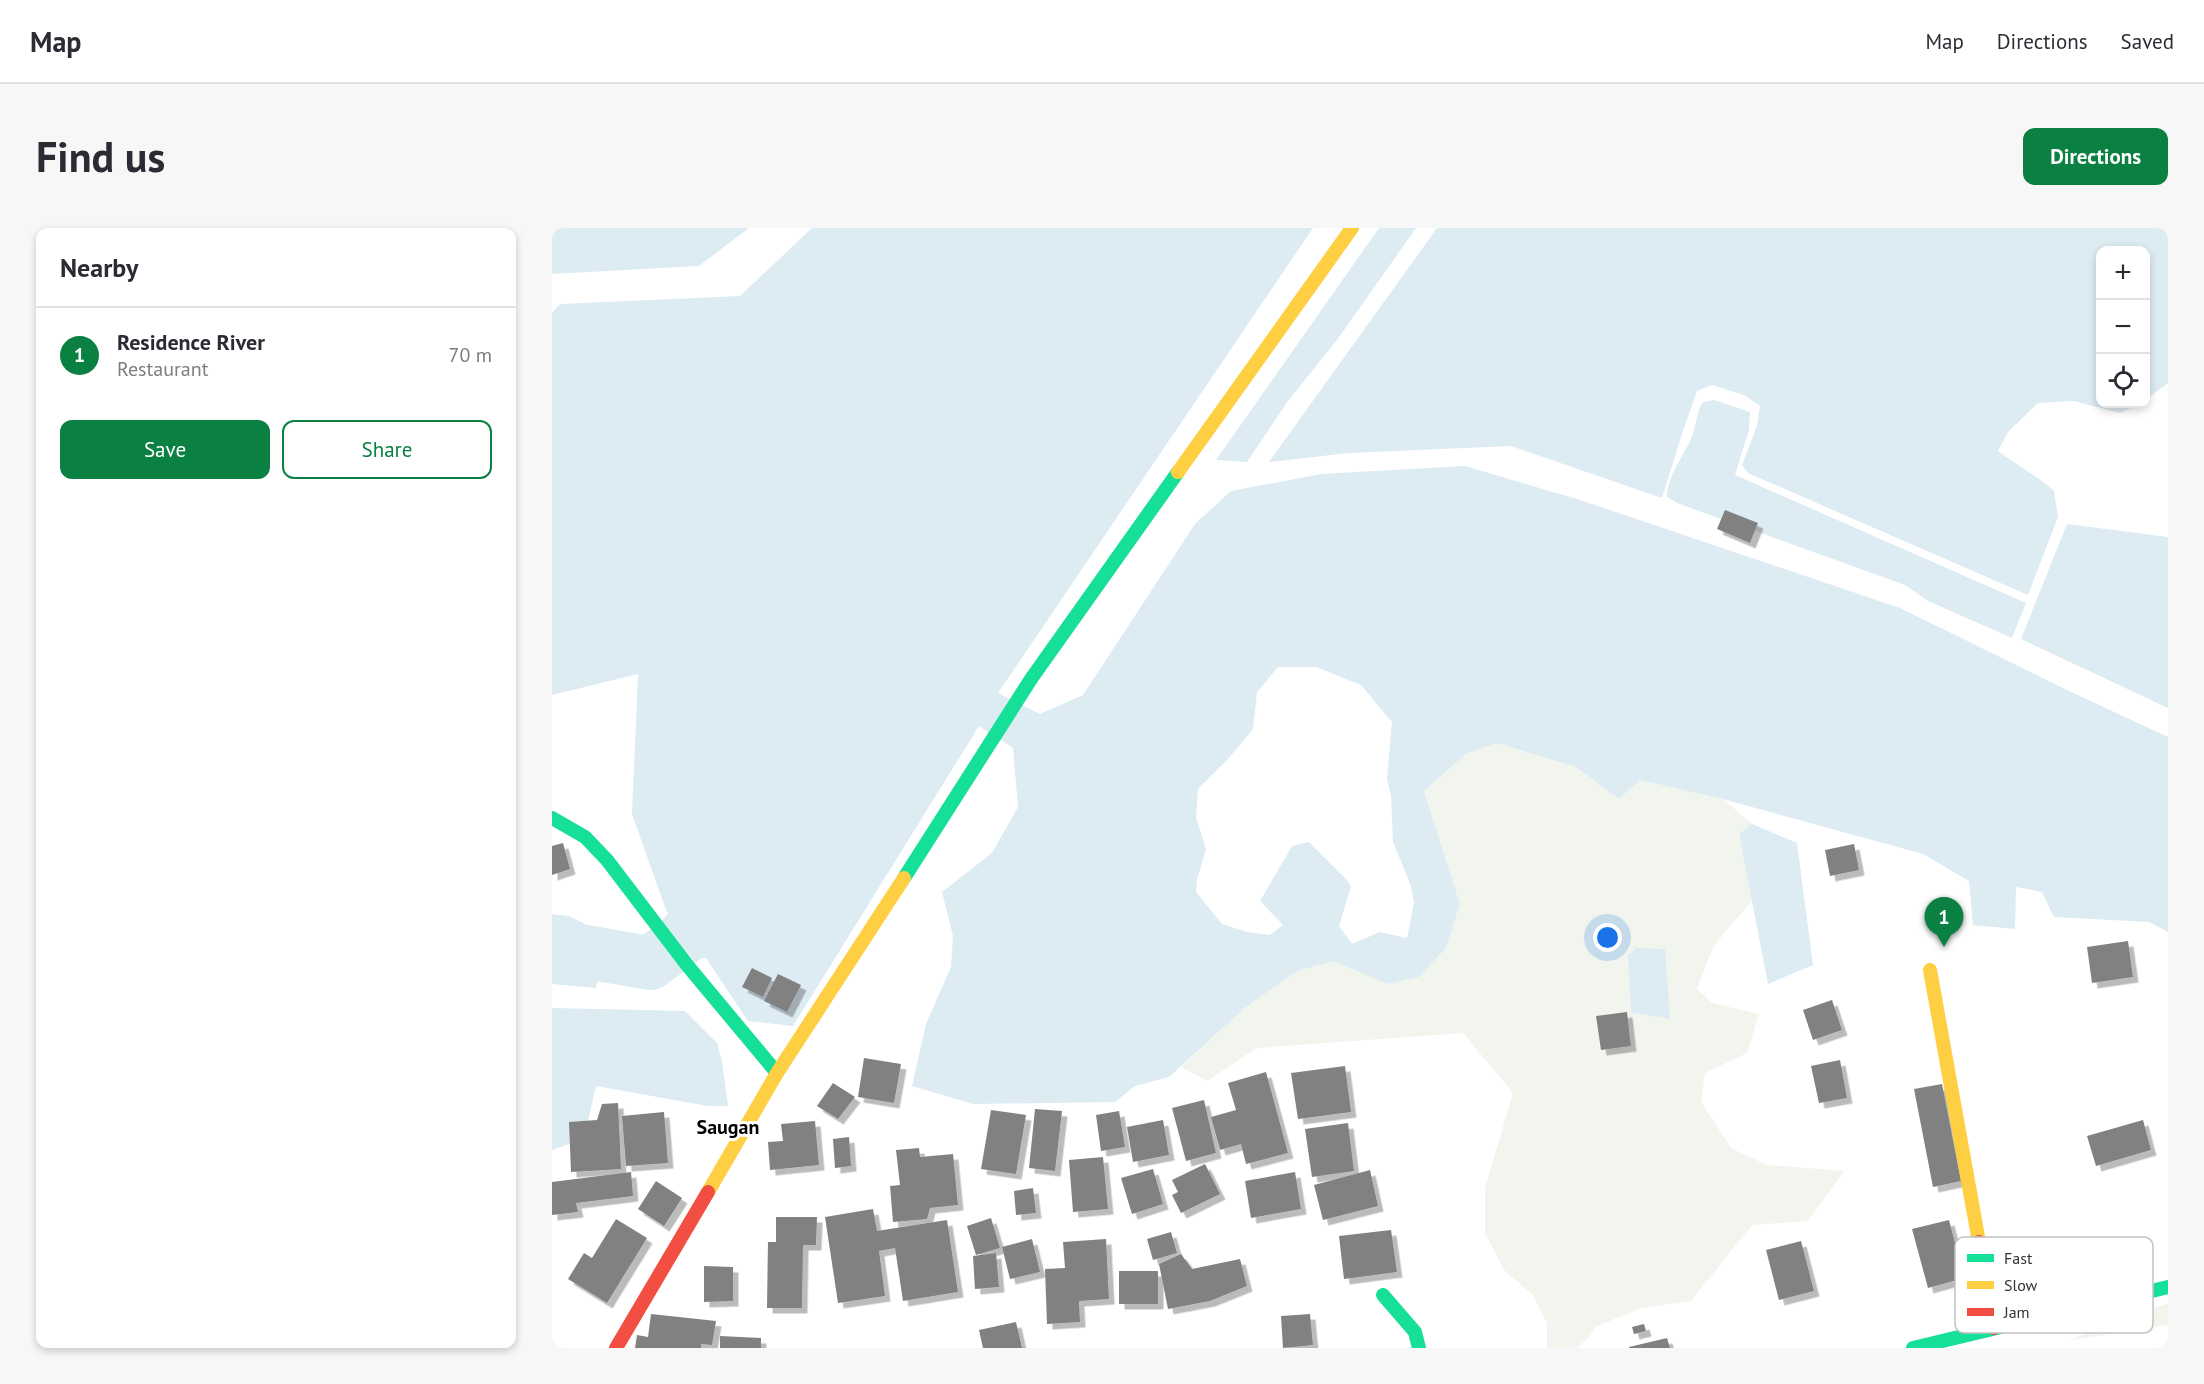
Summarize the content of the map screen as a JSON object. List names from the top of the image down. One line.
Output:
{"districts":["Saugan"],"legend":["Fast","Slow","Jam"],"page":{"header":"Map","nav":["Map","Directions","Saved"],"buttons":["Directions",["Save","Share"]],"title":"Find us","heading":"Nearby","map_buttons":["+","−"],"list":[{"mark":"1","name":"Residence River","note":"Restaurant","value":"70 m"}],"pins":"1"}}
